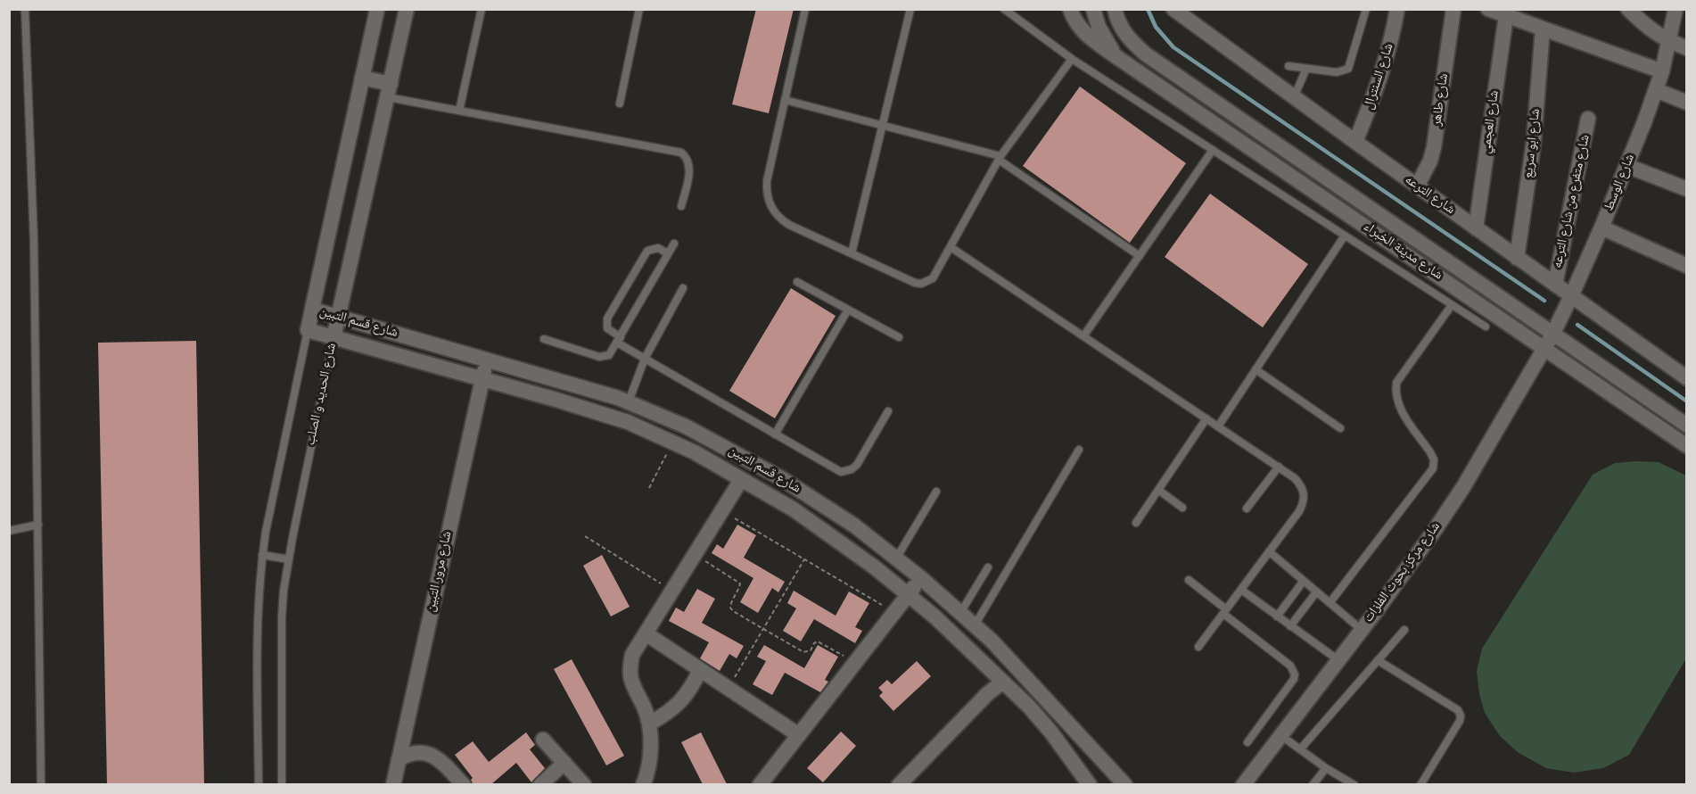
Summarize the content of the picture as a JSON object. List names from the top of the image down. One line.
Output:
{"streets":{"street":["شارع السنترال","شارع طاهر","شارع العجمي","شارع ابو سريع","شارع الوسط","شارع الترعه","شارع متفرع من شارع الترعه","شارع مدينة الخبراء","شارع قسم التبين","شارع الحديد و الصلب","شارع مرور التبين","شارع مركز بحوث الفلزات"]},"crossings":[["شارع السنترال","شارع الترعه"],["شارع طاهر","شارع الترعه"],["شارع العجمي","شارع الترعه"],["شارع ابو سريع","شارع الترعه"],["شارع الوسط","شارع الترعه"],["شارع الوسط","شارع مدينة الخبراء"],["شارع الوسط","شارع مركز بحوث الفلزات"],["شارع الترعه","شارع متفرع من شارع الترعه"],["شارع مدينة الخبراء","شارع مركز بحوث الفلزات"],["شارع قسم التبين","شارع الحديد و الصلب"],["شارع قسم التبين","شارع مرور التبين"]]}
